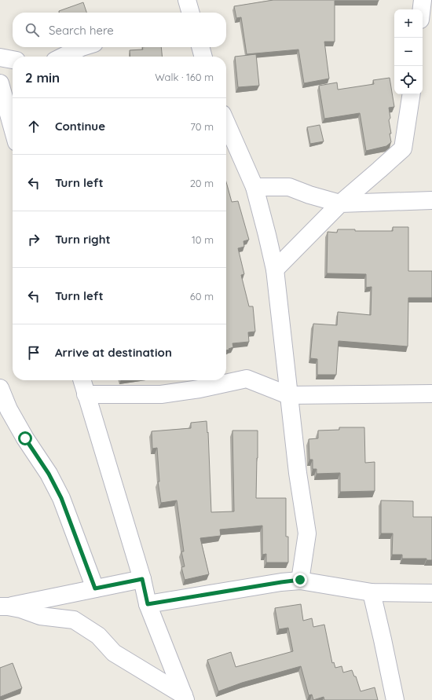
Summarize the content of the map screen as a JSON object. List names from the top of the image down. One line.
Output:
{"page":{"map_buttons":["+","−"],"search":"Search here","heading":["2 min","Walk · 160 m"],"list":[["Continue","70 m"],["Turn left","20 m"],["Turn right","10 m"],["Turn left","60 m"],"Arrive at destination"]}}
